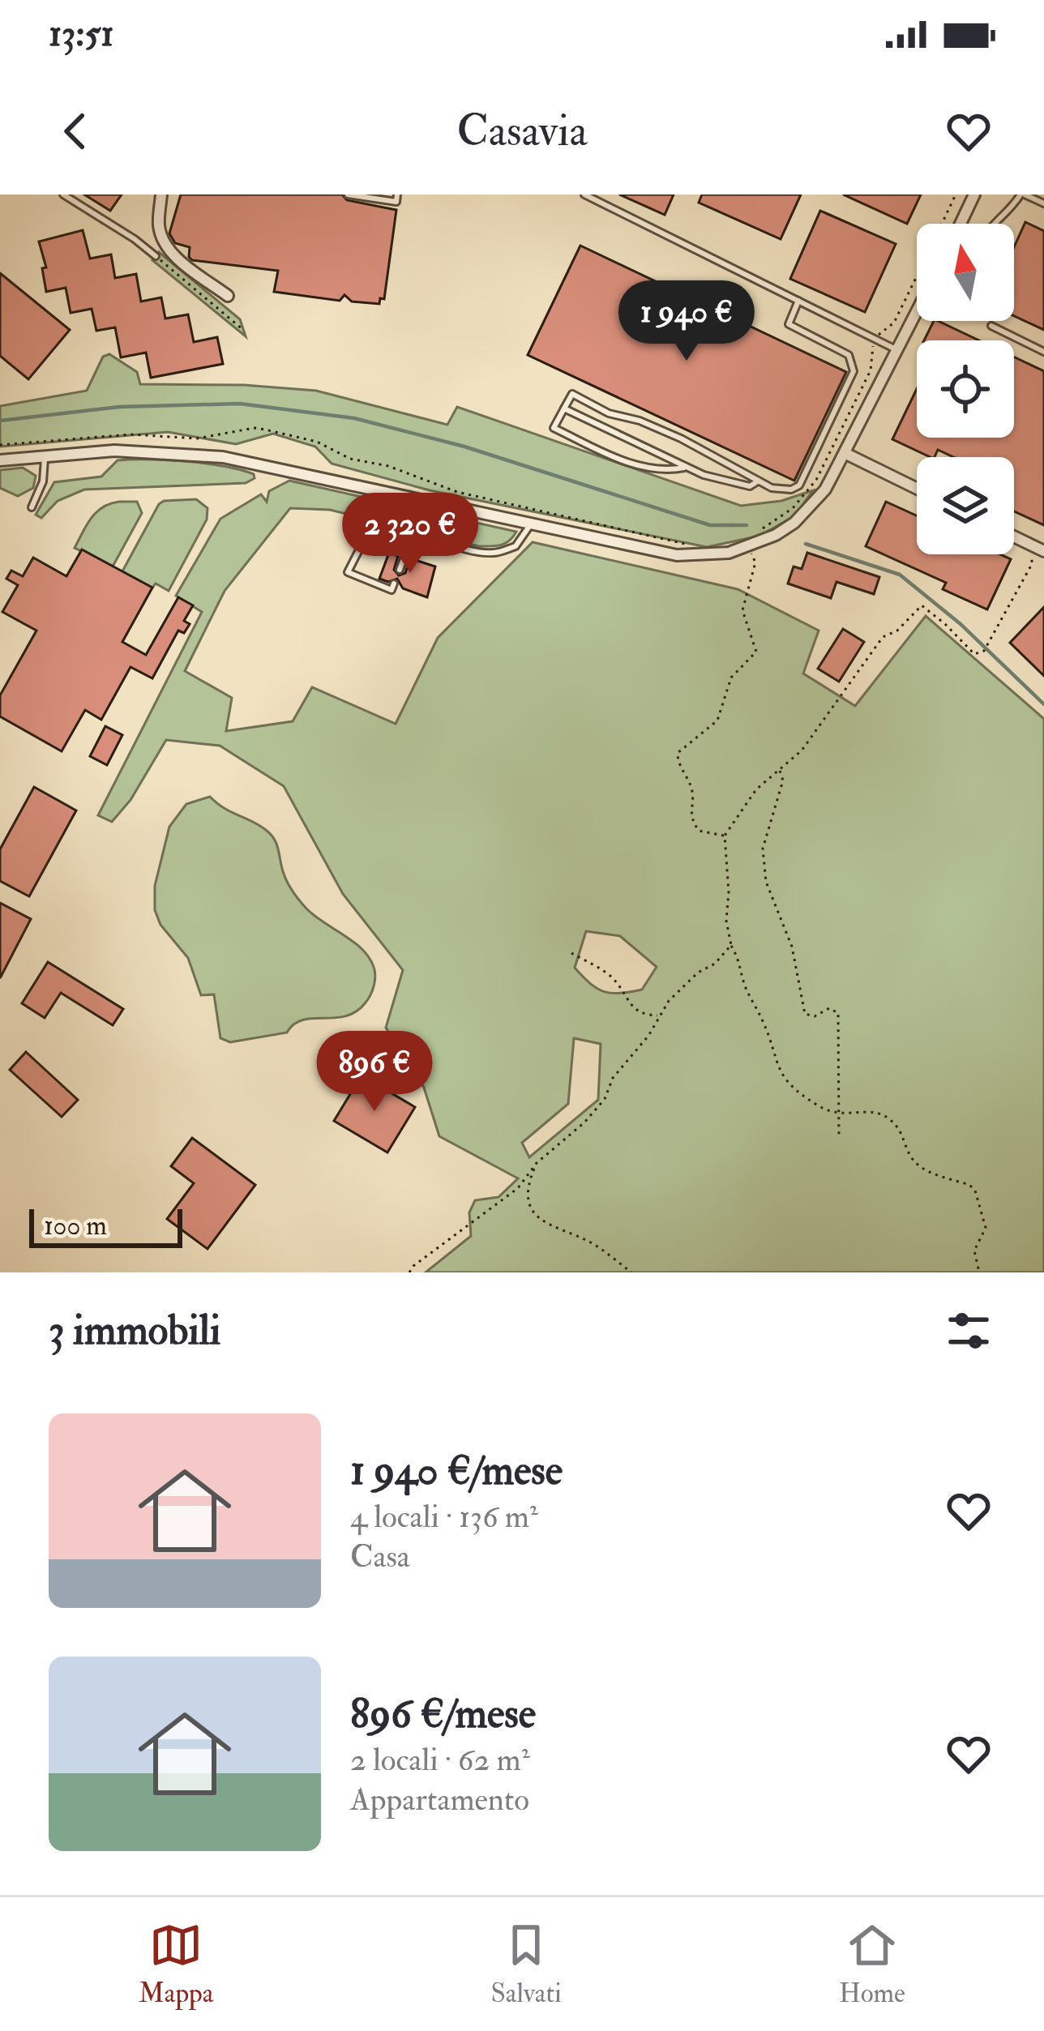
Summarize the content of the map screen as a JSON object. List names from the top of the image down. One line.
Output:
{"scale_bar":"100 m","north":"top","page":{"status":"13:51","header":"Casavia","price":["1 940 €","2 320 €","896 €"],"scale":"100 m","heading":"3 immobili","list":[{"name":"1 940 €/mese","note":"4 locali · 136 m² · Casa"},{"name":"896 €/mese","note":"2 locali · 62 m² · Appartamento"}],"tabs":["Mappa","Salvati","Home"]}}
